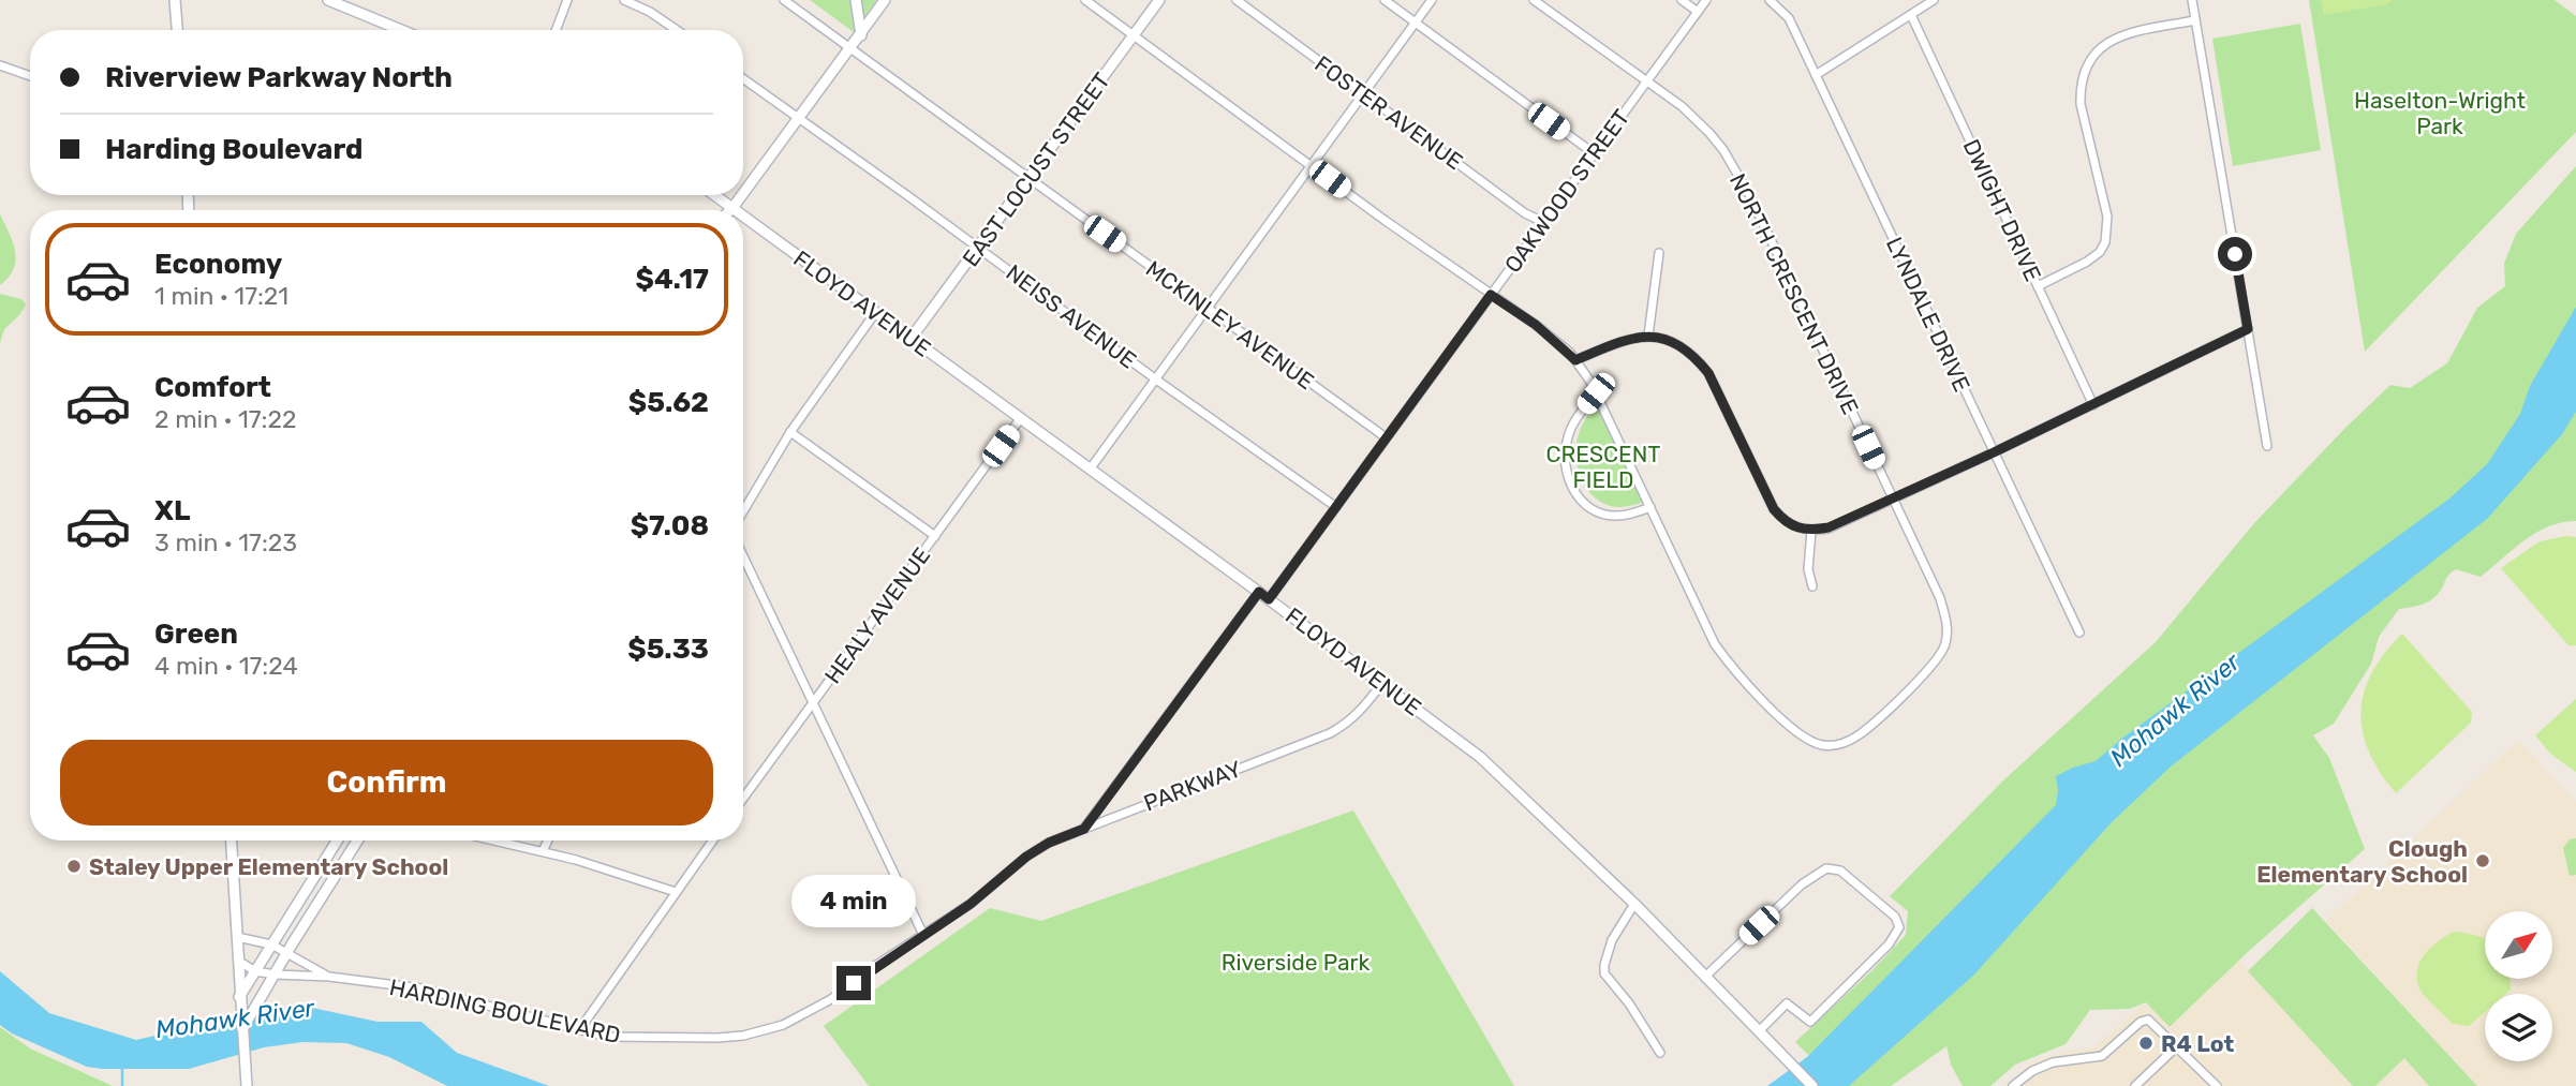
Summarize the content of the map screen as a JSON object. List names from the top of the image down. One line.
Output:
{"streets":{"street":["FOSTER AVENUE","EAST LOCUST STREET","OAKWOOD STREET","DWIGHT DRIVE","NORTH CRESCENT DRIVE","FLOYD AVENUE","LYNDALE DRIVE","NEISS AVENUE","MCKINLEY AVENUE","HEALY AVENUE","PARKWAY","HARDING BOULEVARD"]},"crossings":[["FOSTER AVENUE","OAKWOOD STREET"],["EAST LOCUST STREET","FLOYD AVENUE"],["EAST LOCUST STREET","NEISS AVENUE"],["EAST LOCUST STREET","MCKINLEY AVENUE"],["OAKWOOD STREET","NORTH CRESCENT DRIVE"],["OAKWOOD STREET","FLOYD AVENUE"],["OAKWOOD STREET","NEISS AVENUE"],["OAKWOOD STREET","MCKINLEY AVENUE"],["FLOYD AVENUE","HEALY AVENUE"],["FLOYD AVENUE","PARKWAY"],["PARKWAY","HARDING BOULEVARD"]],"water":["Mohawk River"],"parks":["Haselton-Wright Park","CRESCENT FIELD","Riverside Park"],"places":["Clough Elementary School","Staley Upper Elementary School","R4 Lot"],"north":"top right","page":{"banner":["Riverview Parkway North","Harding Boulevard"],"list":[{"name":"Economy","note":"1 min · 17:21","value":"$4.17"},{"name":"Comfort","note":"2 min · 17:22","value":"$5.62"},{"name":"XL","note":"3 min · 17:23","value":"$7.08"},{"name":"Green","note":"4 min · 17:24","value":"$5.33"}],"buttons":"Confirm","bubble":"4 min"}}
